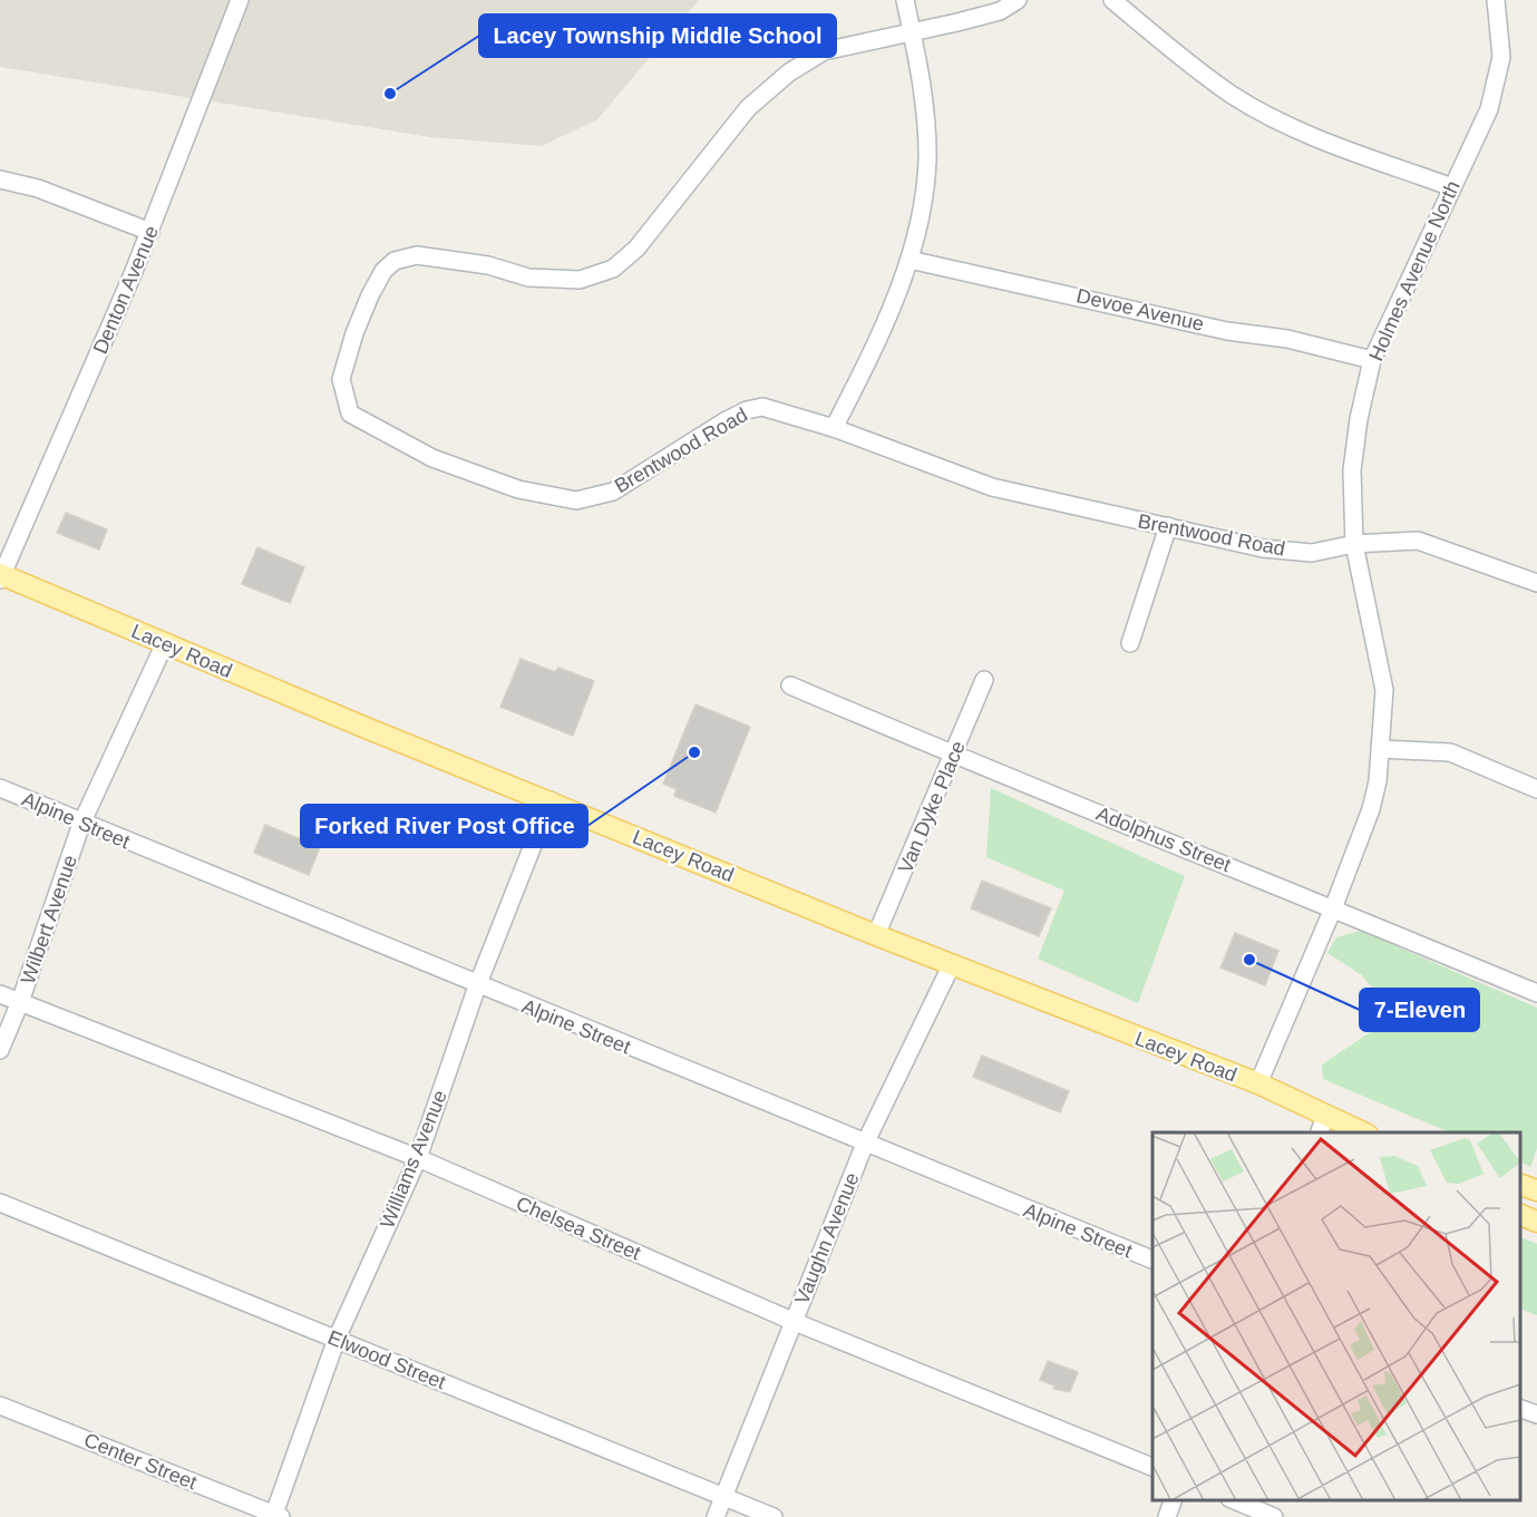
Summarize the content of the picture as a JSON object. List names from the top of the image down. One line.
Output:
{"streets":{"main road":["Lacey Road"],"street":["Holmes Avenue North","Denton Avenue","Devoe Avenue","Brentwood Road","Van Dyke Place","Alpine Street","Adolphus Street","Wilbert Avenue","Williams Avenue","Chelsea Street","Vaughn Avenue","Elwood Street","Center Street"]},"crossings":[["Holmes Avenue North","Devoe Avenue"],["Holmes Avenue North","Brentwood Road"],["Holmes Avenue North","Lacey Road"],["Holmes Avenue North","Adolphus Street"],["Denton Avenue","Lacey Road"],["Lacey Road","Van Dyke Place"],["Lacey Road","Wilbert Avenue"],["Lacey Road","Williams Avenue"],["Lacey Road","Vaughn Avenue"],["Van Dyke Place","Adolphus Street"],["Alpine Street","Wilbert Avenue"],["Alpine Street","Williams Avenue"],["Alpine Street","Vaughn Avenue"],["Wilbert Avenue","Chelsea Street"],["Williams Avenue","Chelsea Street"],["Williams Avenue","Elwood Street"],["Williams Avenue","Center Street"],["Chelsea Street","Vaughn Avenue"],["Vaughn Avenue","Elwood Street"]],"places":["Lacey Township Middle School","Forked River Post Office","7-Eleven"]}
